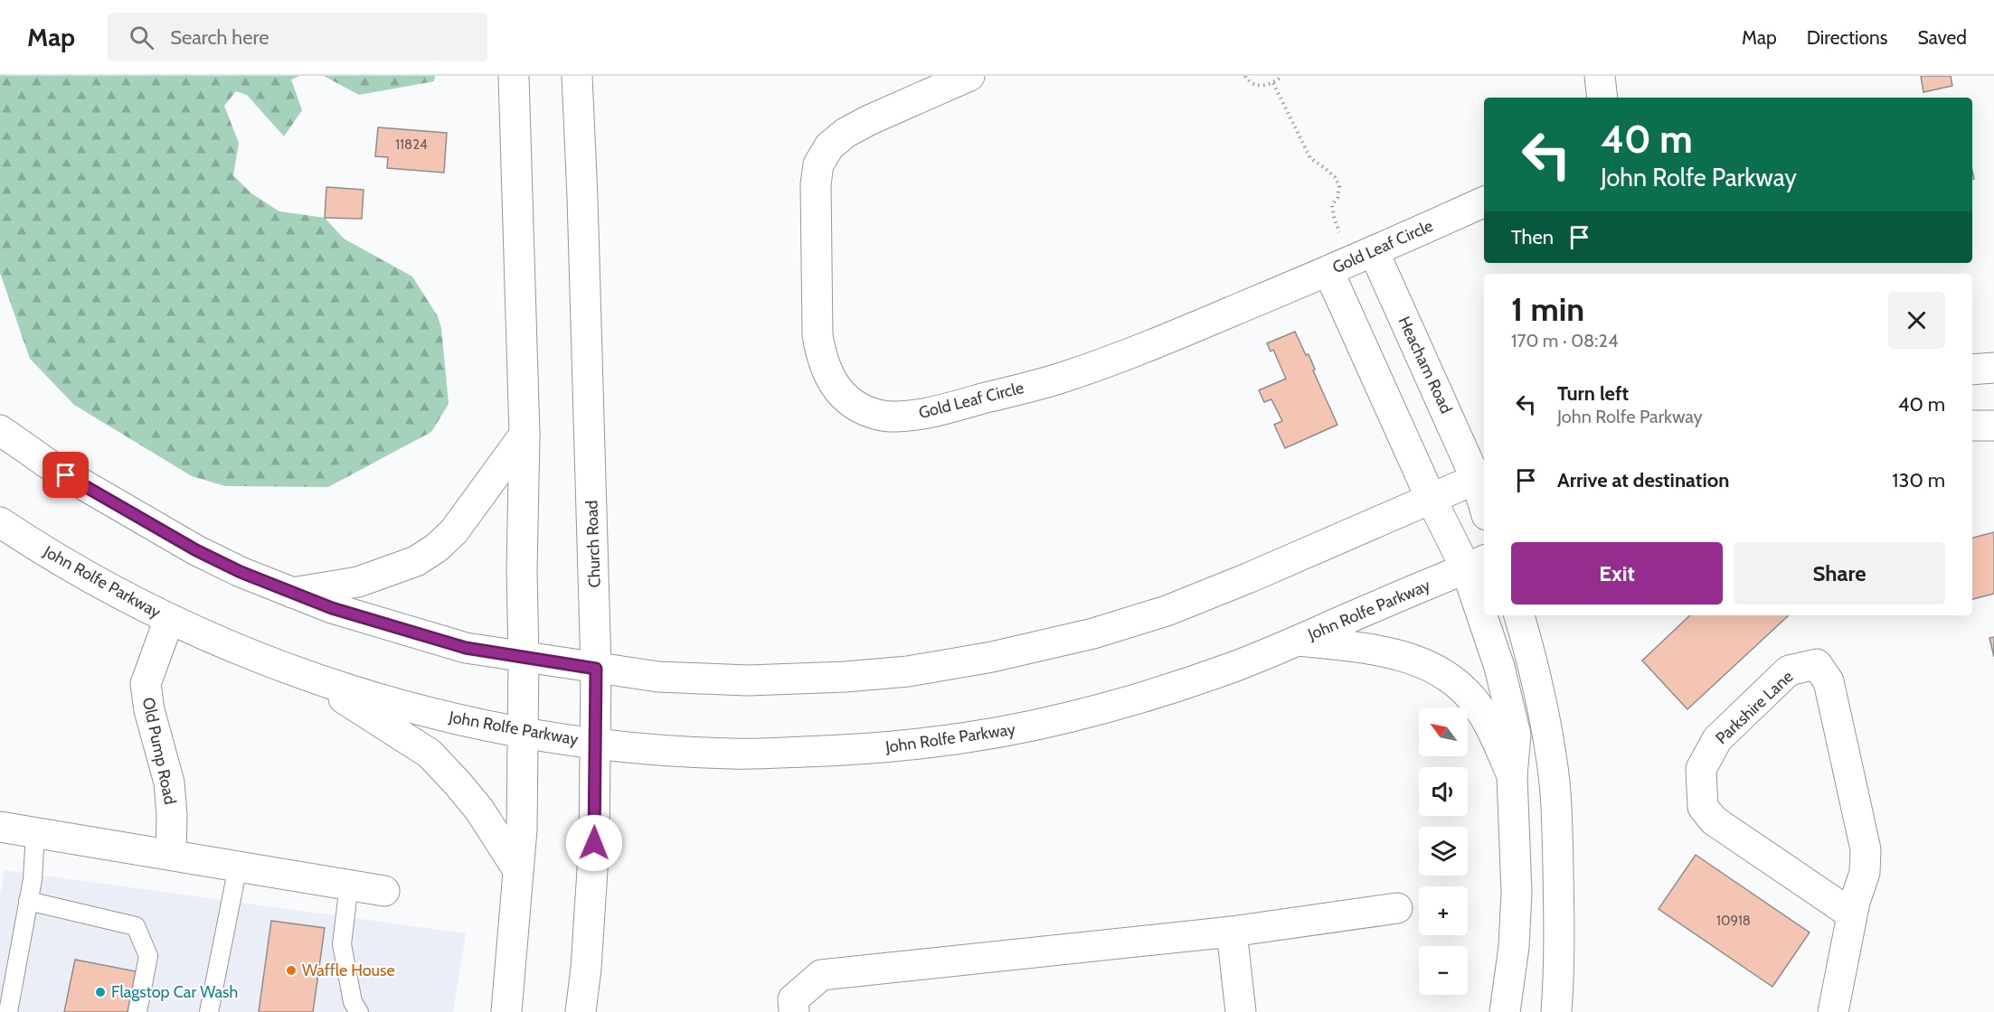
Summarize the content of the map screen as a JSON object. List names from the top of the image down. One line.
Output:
{"streets":{"main road":["Gold Leaf Circle","Heacham Road","Church Road","John Rolfe Parkway","Parkshire Lane","Old Pump Road"]},"crossings":[["Gold Leaf Circle","Heacham Road"],["Church Road","John Rolfe Parkway"],["John Rolfe Parkway","Old Pump Road"]],"places":["Waffle House","Flagstop Car Wash"],"house_numbers":["11824","10918"],"north":"top left","page":{"header":"Map","search":"Search here","nav":["Map","Directions","Saved"],"turn":["40 m","John Rolfe Parkway"],"then":"Then","heading":["1 min","170 m · 08:24"],"list":[{"name":"Turn left","note":"John Rolfe Parkway","value":"40 m"},{"name":"Arrive at destination","value":"130 m"}],"buttons":["Exit","Share"],"map_buttons":["+","−"]}}
